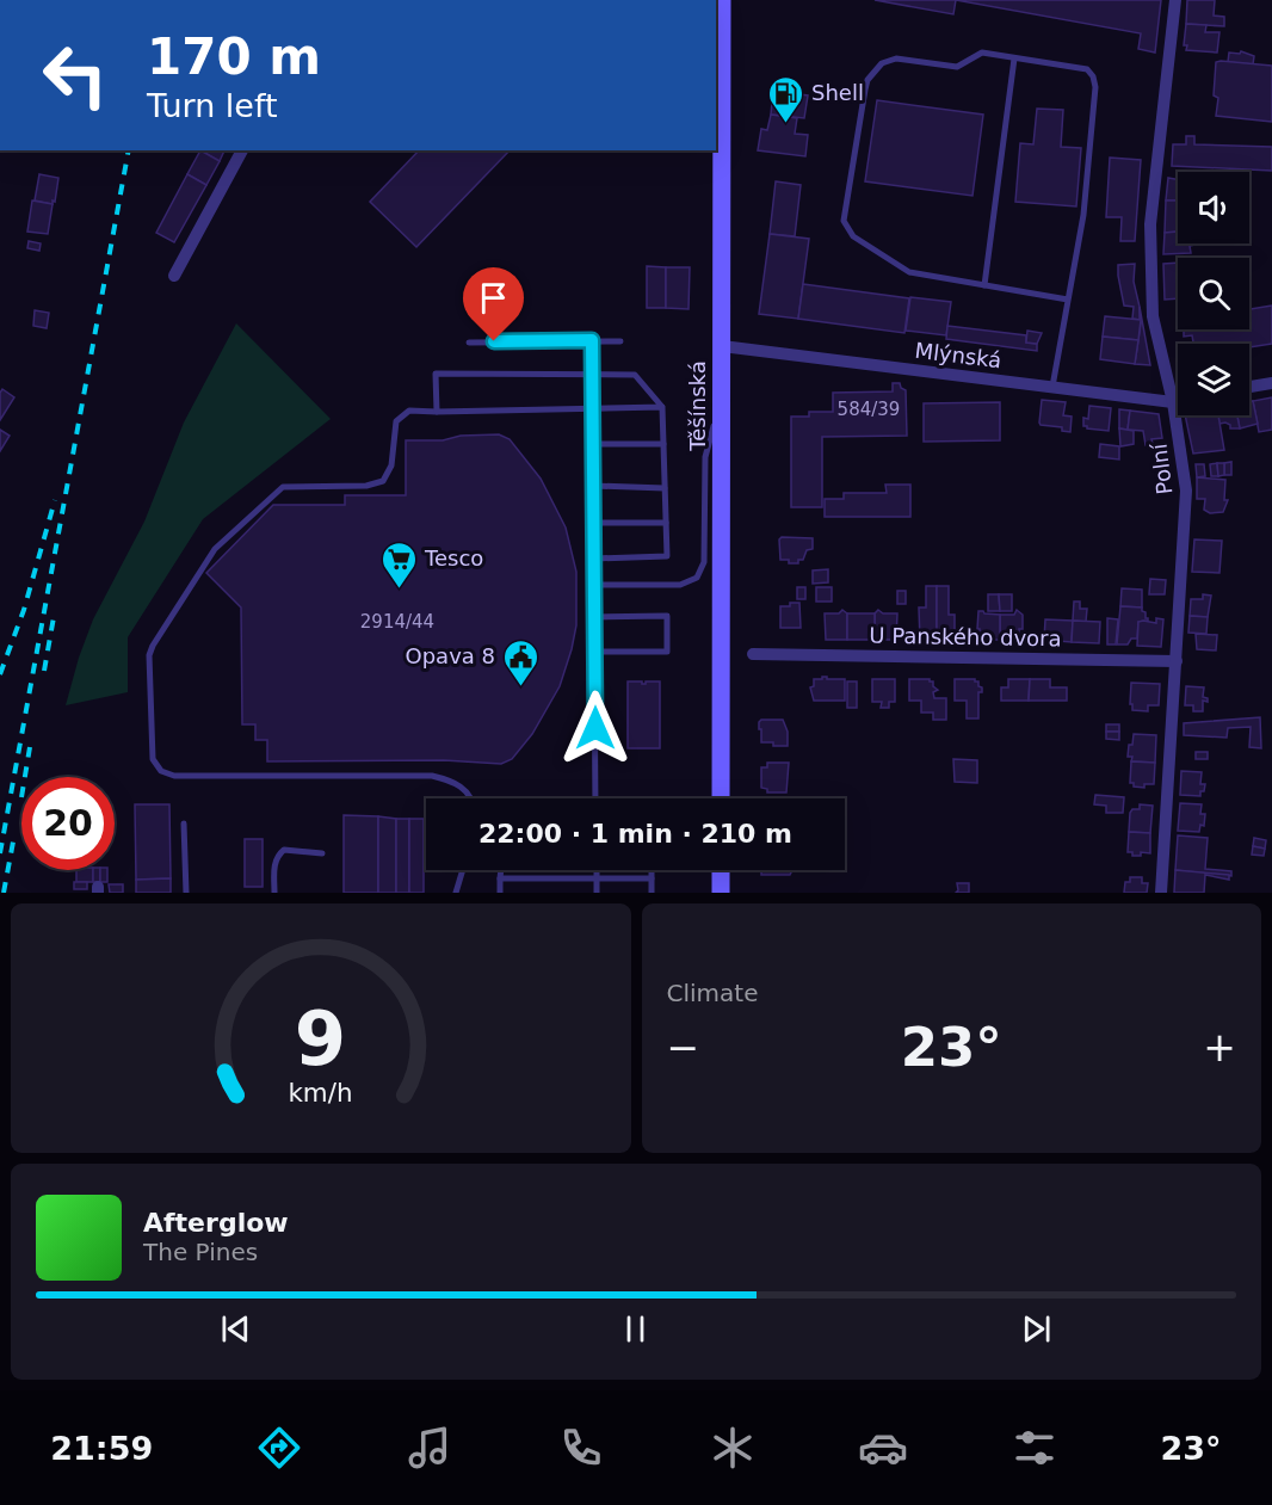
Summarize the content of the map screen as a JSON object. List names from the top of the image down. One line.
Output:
{"streets":{"street":["Mlýnská","Těšínská","Polní","U Panského dvora"]},"crossings":[["Mlýnská","Těšínská"],["Mlýnská","Polní"],["Polní","U Panského dvora"]],"places":{"fuel station":["Shell"],"supermarket":["Tesco"],"public building":["Opava 8"]},"house_numbers":["584/39","2914/44"],"page":{"turn":["170 m","Turn left"],"limit":"20","trip":"22:00 · 1 min · 210 m","tile":"Climate","heat":["−","23°","+"],"song":["Afterglow","The Pines"],"tabs":["21:59","23°"],"gauge":["9","km/h"]}}
